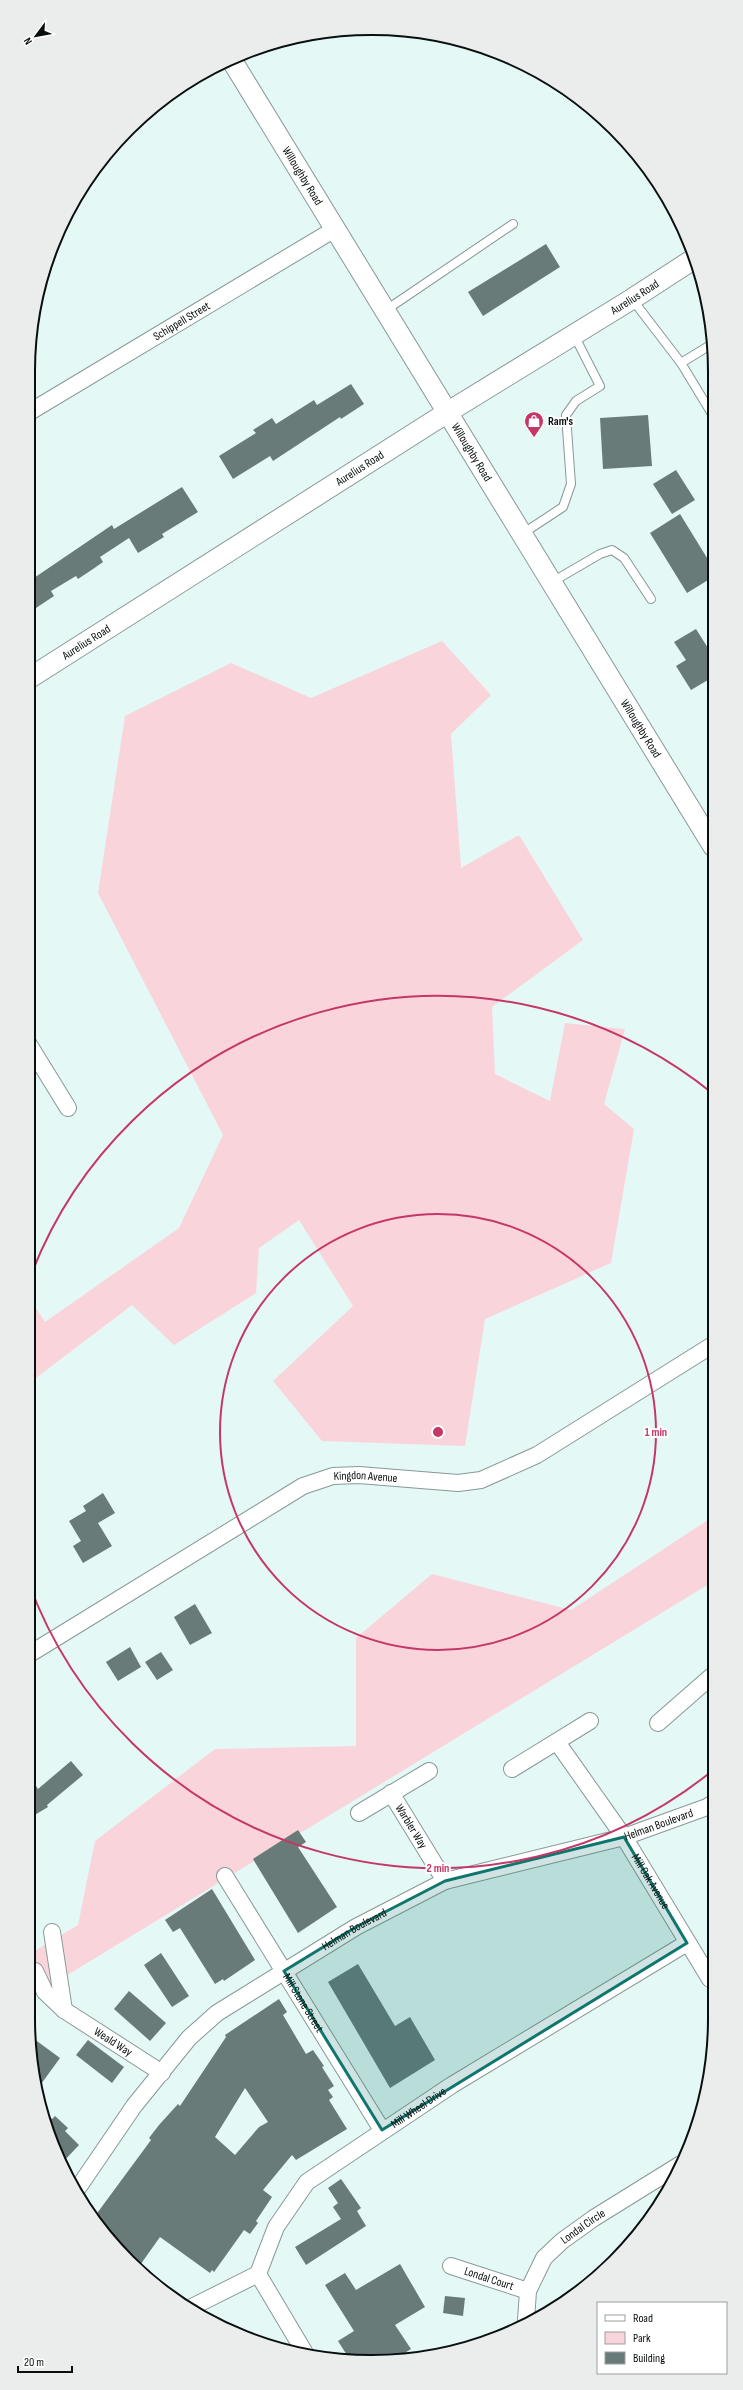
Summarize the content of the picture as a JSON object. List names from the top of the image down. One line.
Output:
{"streets":{"street":["Willoughby Road","Aurelius Road","Schippell Street","Kingdon Avenue","Helman Boulevard","Warbler Way","Mill Oak Avenue","Mill Stone Street","Weald Way","Mill Wheel Drive","Londal Circle","Londal Court"]},"crossings":[["Willoughby Road","Aurelius Road"],["Willoughby Road","Schippell Street"],["Helman Boulevard","Warbler Way"],["Helman Boulevard","Mill Oak Avenue"],["Helman Boulevard","Mill Stone Street"],["Helman Boulevard","Weald Way"],["Mill Oak Avenue","Mill Wheel Drive"],["Mill Stone Street","Mill Wheel Drive"],["Londal Circle","Londal Court"]],"places":{"shop":["Ram's"]},"legend":["Road","Park","Building"],"scale_bar":"20 m","north":"bottom left","rings":["1 min","2 min"]}
